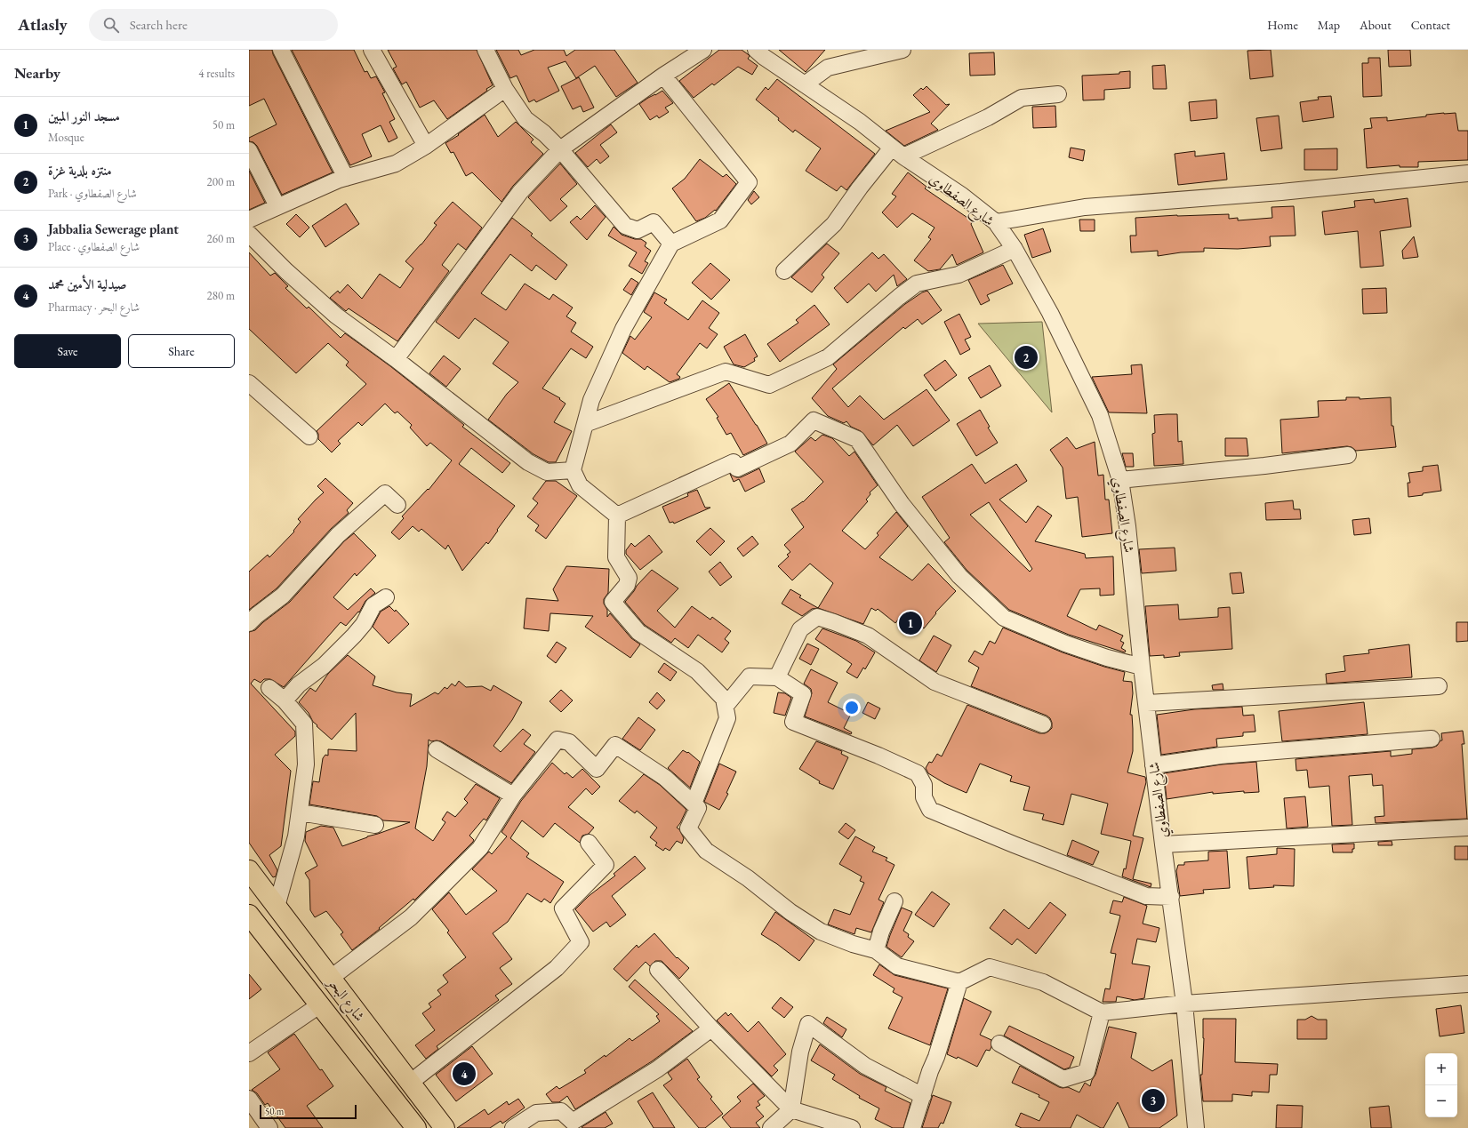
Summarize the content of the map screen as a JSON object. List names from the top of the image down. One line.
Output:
{"streets":{"main road":["شارع البحر"],"street":["شارع الصفطاوي"]},"scale_bar":"50 m","page":{"header":"Atlasly","search":"Search here","nav":["Home","Map","About","Contact"],"heading":["Nearby","4 results"],"list":[{"mark":"1","name":"مسجد النور المبين","note":"Mosque","value":"50 m"},{"mark":"2","name":"منتزه بلدية غزة","note":"Park · شارع الصفطاوي","value":"200 m"},{"mark":"3","name":"Jabbalia Sewerage plant","note":"Place · شارع الصفطاوي","value":"260 m"},{"mark":"4","name":"صيدلية الأمين محمد","note":"Pharmacy · شارع البحر","value":"280 m"}],"buttons":["Save","Share"],"pins":["2","1","4","3"],"map_buttons":["+","−"],"scale":"50 m"}}
